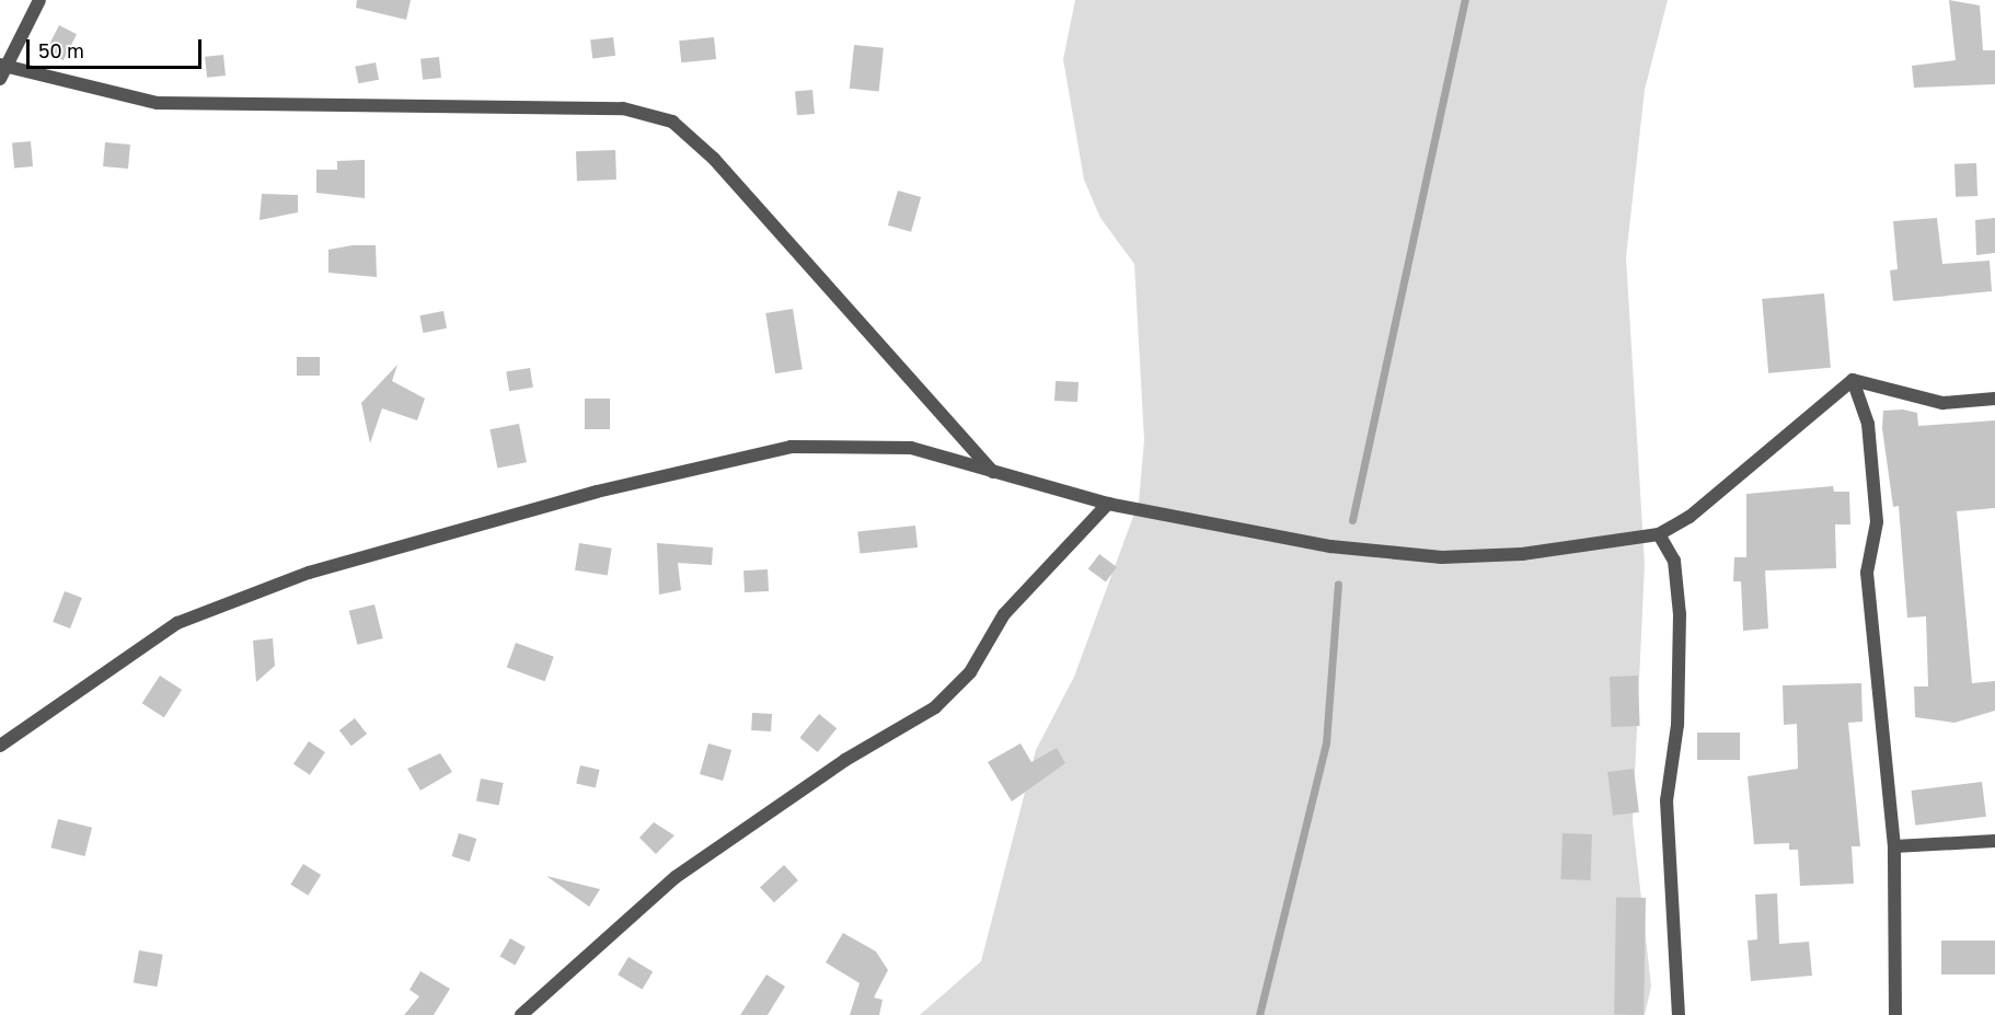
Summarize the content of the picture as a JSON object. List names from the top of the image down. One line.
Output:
{"scale_bar":"50 m"}
